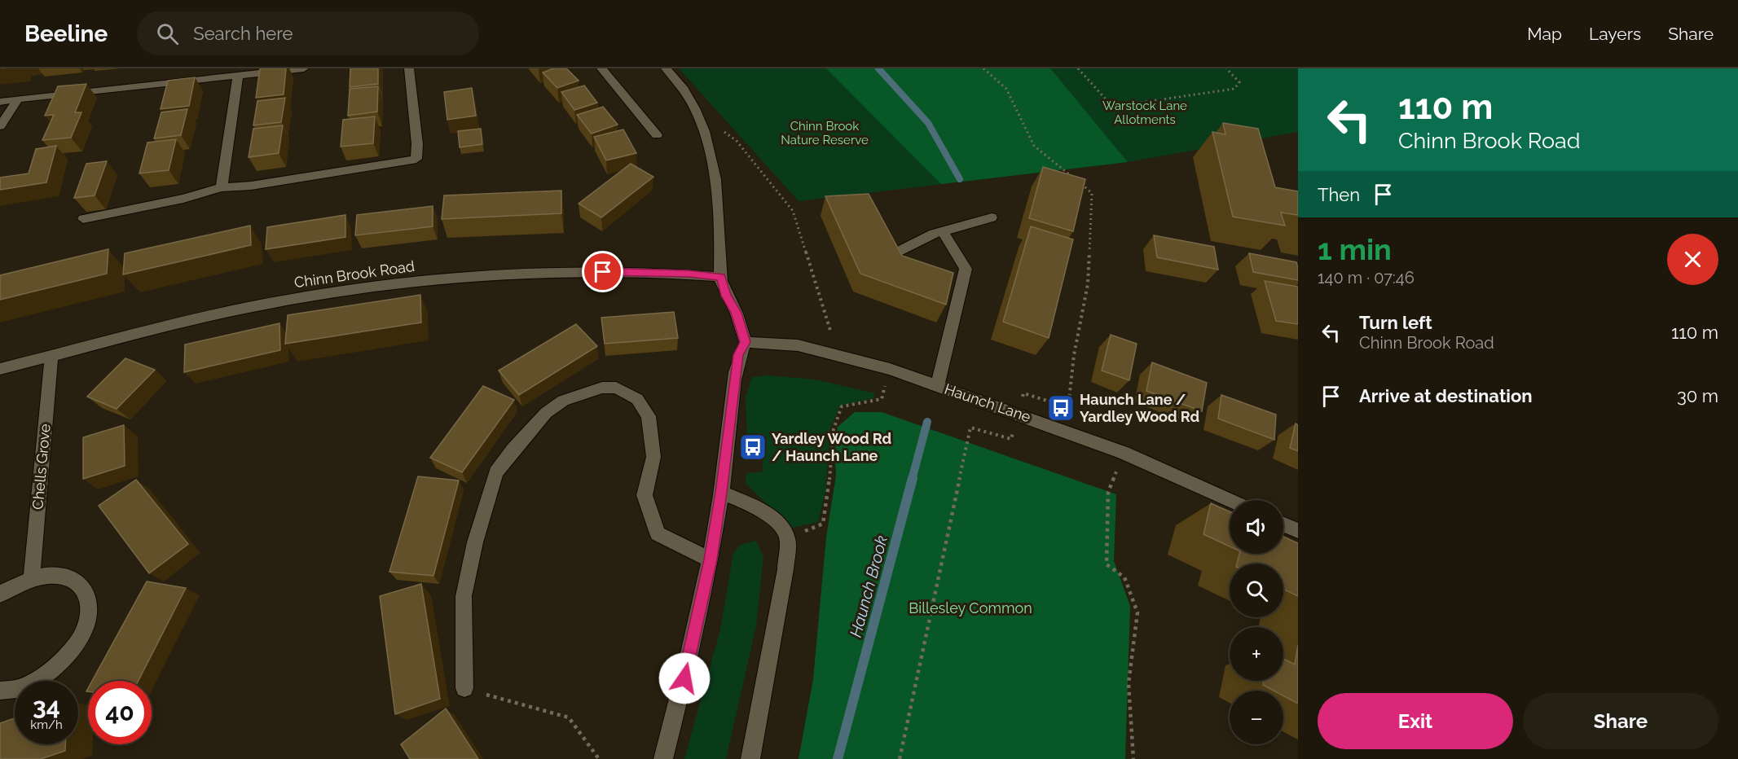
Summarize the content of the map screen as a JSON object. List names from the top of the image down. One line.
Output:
{"streets":{"street":["Chinn Brook Road","Haunch Lane","Chells Grove"]},"crossings":[["Chinn Brook Road","Chells Grove"]],"water":["Haunch Brook"],"parks":["Warstock Lane Allotments","Chinn Brook Nature Reserve","Billesley Common"],"places":{"bus stop":["Haunch Lane / Yardley Wood Rd","Yardley Wood Rd / Haunch Lane"]},"page":{"header":"Beeline","search":"Search here","nav":["Map","Layers","Share"],"turn":["110 m","Chinn Brook Road"],"then":"Then","heading":["1 min","140 m · 07:46"],"list":[{"name":"Turn left","note":"Chinn Brook Road","value":"110 m"},{"name":"Arrive at destination","value":"30 m"}],"map_buttons":["+","−"],"speed":"34 km/h","limit":"40","buttons":["Exit","Share"]}}
